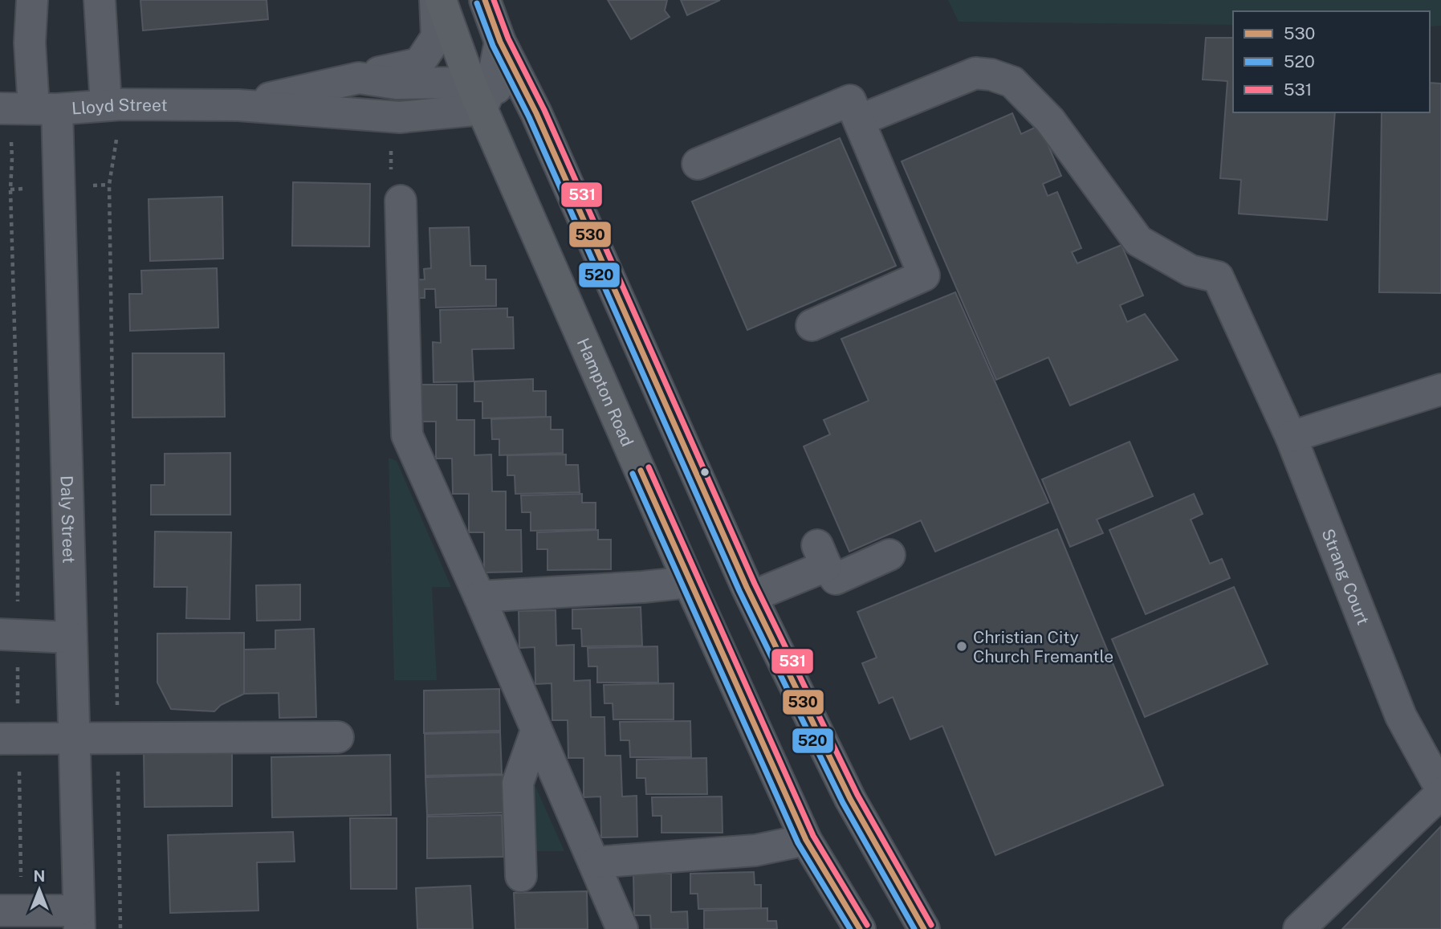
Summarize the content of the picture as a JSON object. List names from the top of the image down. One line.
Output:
{"streets":{"main road":["Hampton Road"],"street":["Lloyd Street","Daly Street","Strang Court"]},"crossings":[["Lloyd Street","Daly Street"]],"places":["Christian City Church Fremantle"],"lines":["transit line 530","transit line 531","transit line 520"],"legend":["530","520","531"],"north":"top"}
